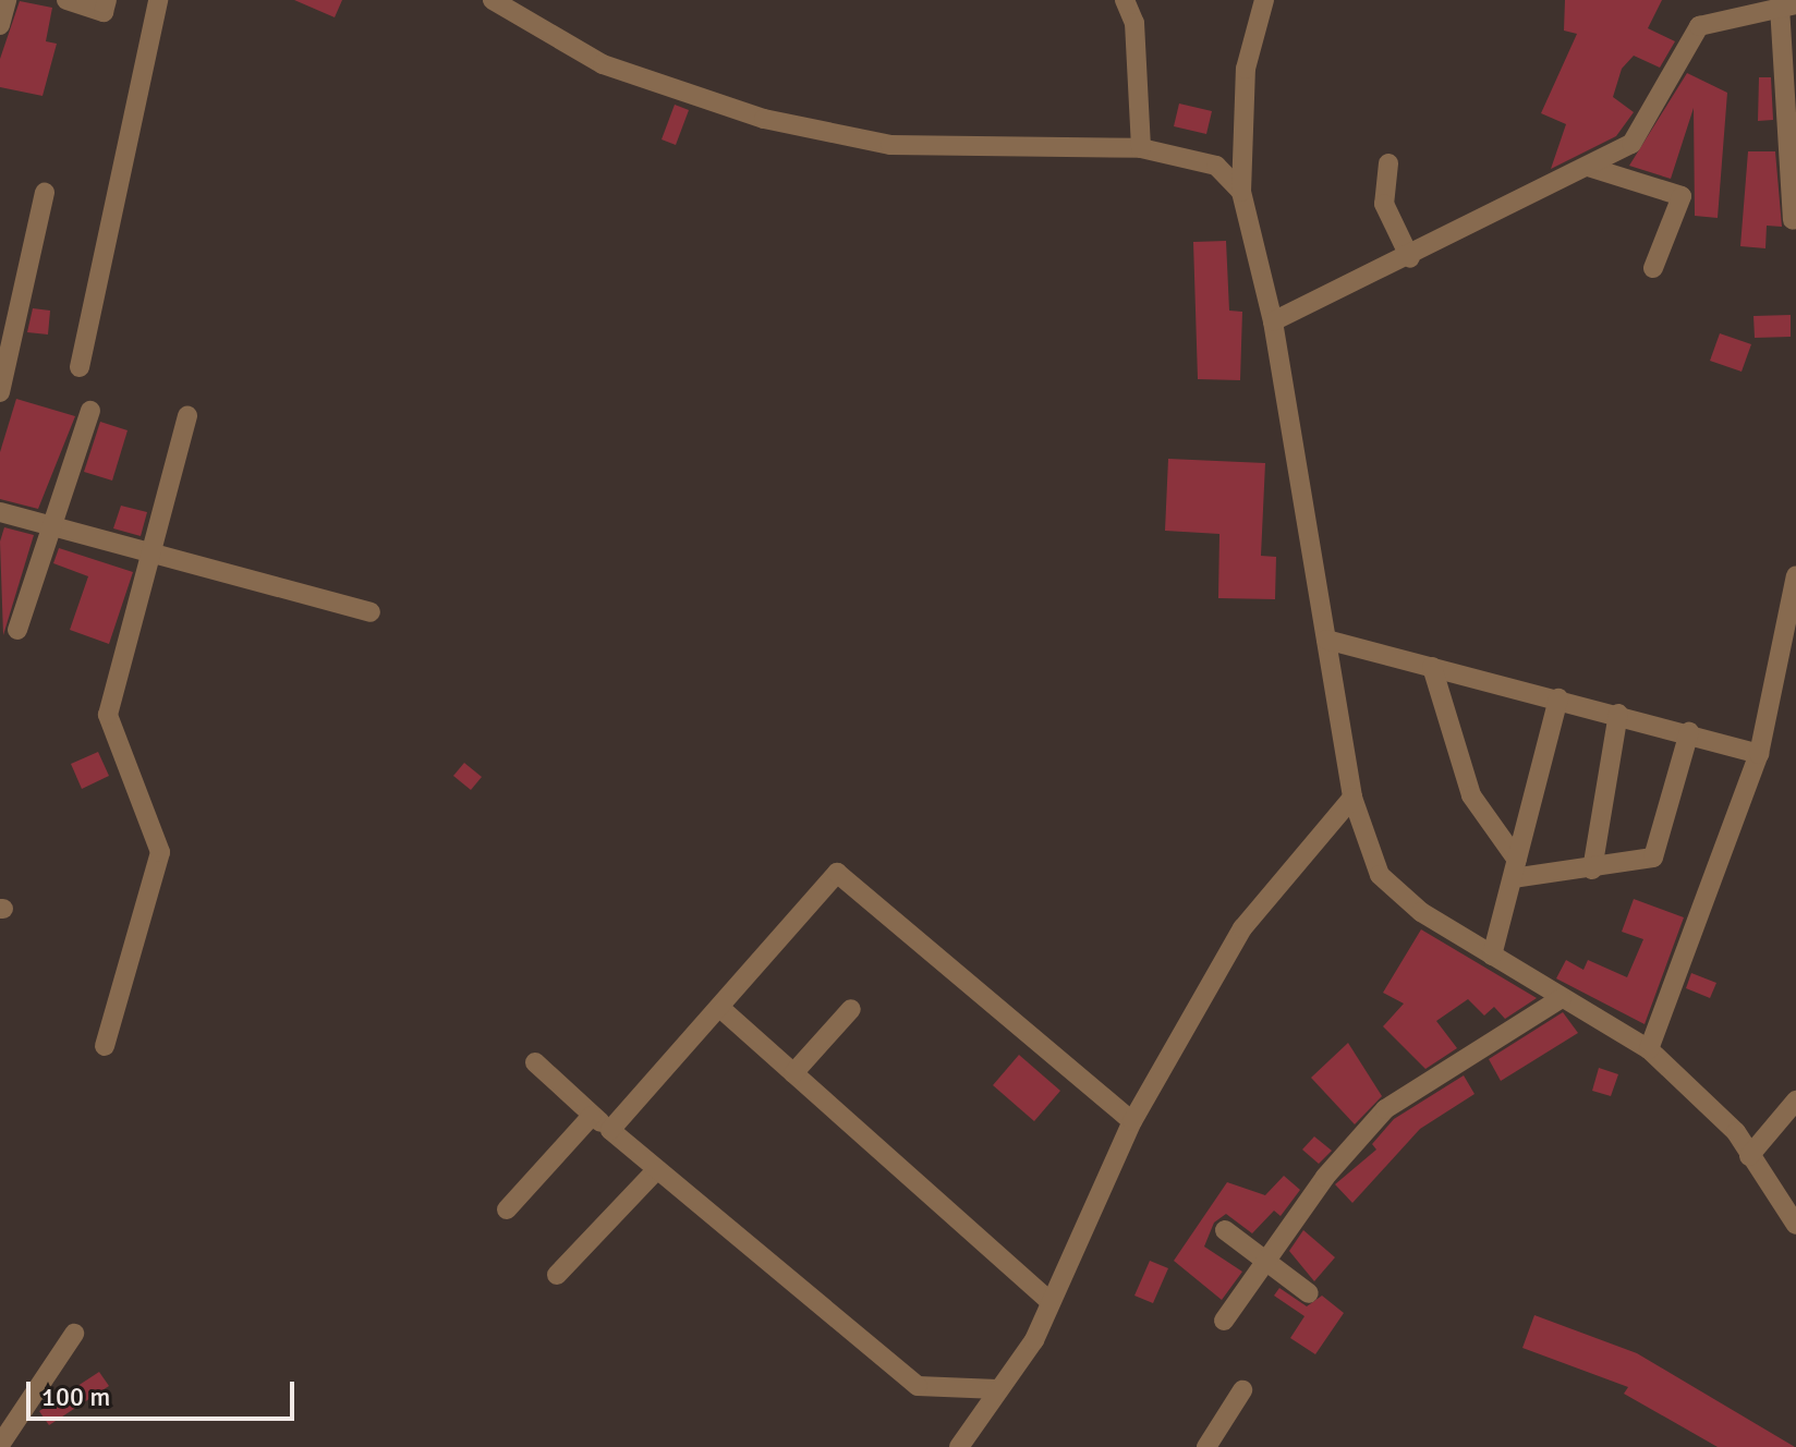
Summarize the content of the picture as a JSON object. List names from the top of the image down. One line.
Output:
{"scale_bar":"100 m"}
